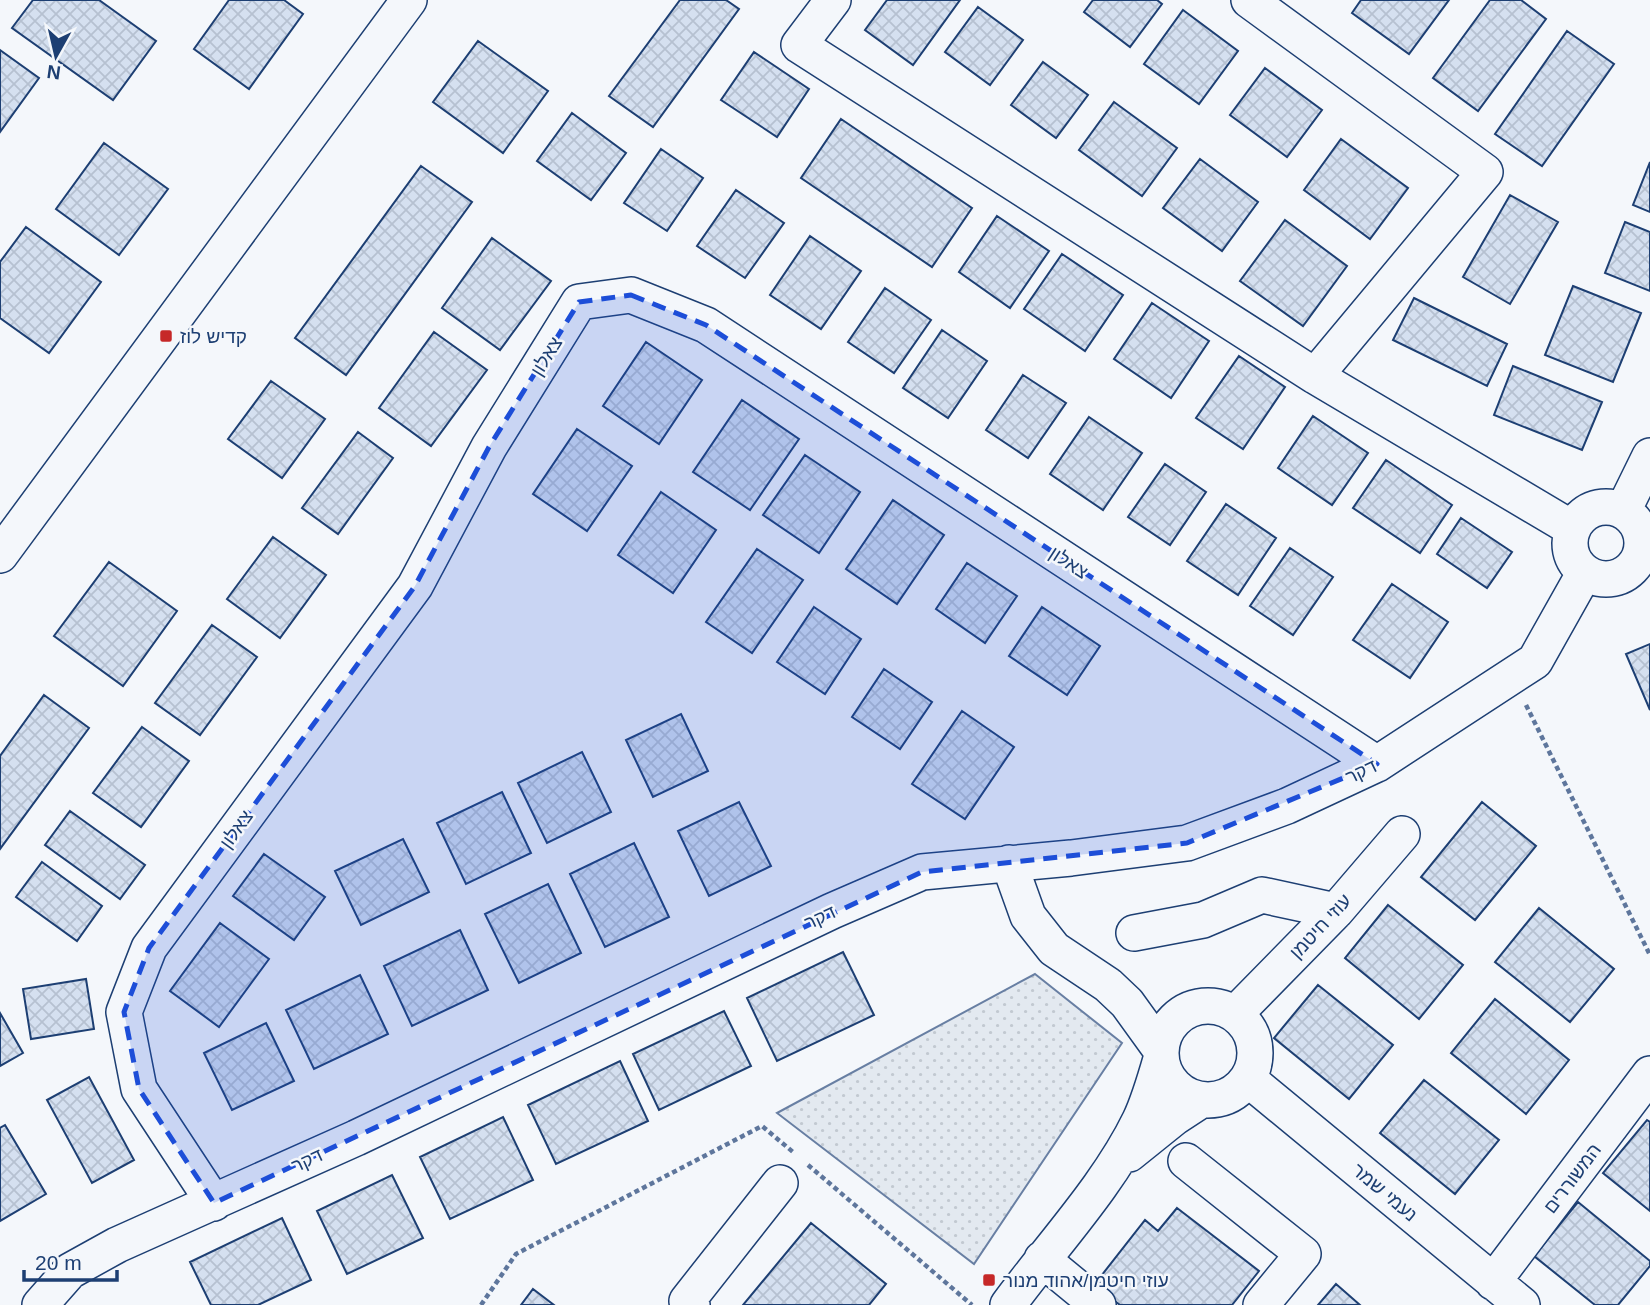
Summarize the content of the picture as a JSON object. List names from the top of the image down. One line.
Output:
{"streets":{"street":["צאלון","דקר","עוזי חיטמן","המשוררים","נעמי שמר"]},"crossings":[["צאלון","דקר"],["עוזי חיטמן","נעמי שמר"],["המשוררים","נעמי שמר"]],"places":{"transit":["קדיש לוז","עוזי חיטמן/אהוד מנור"]},"scale_bar":"20 m","north":"bottom"}
